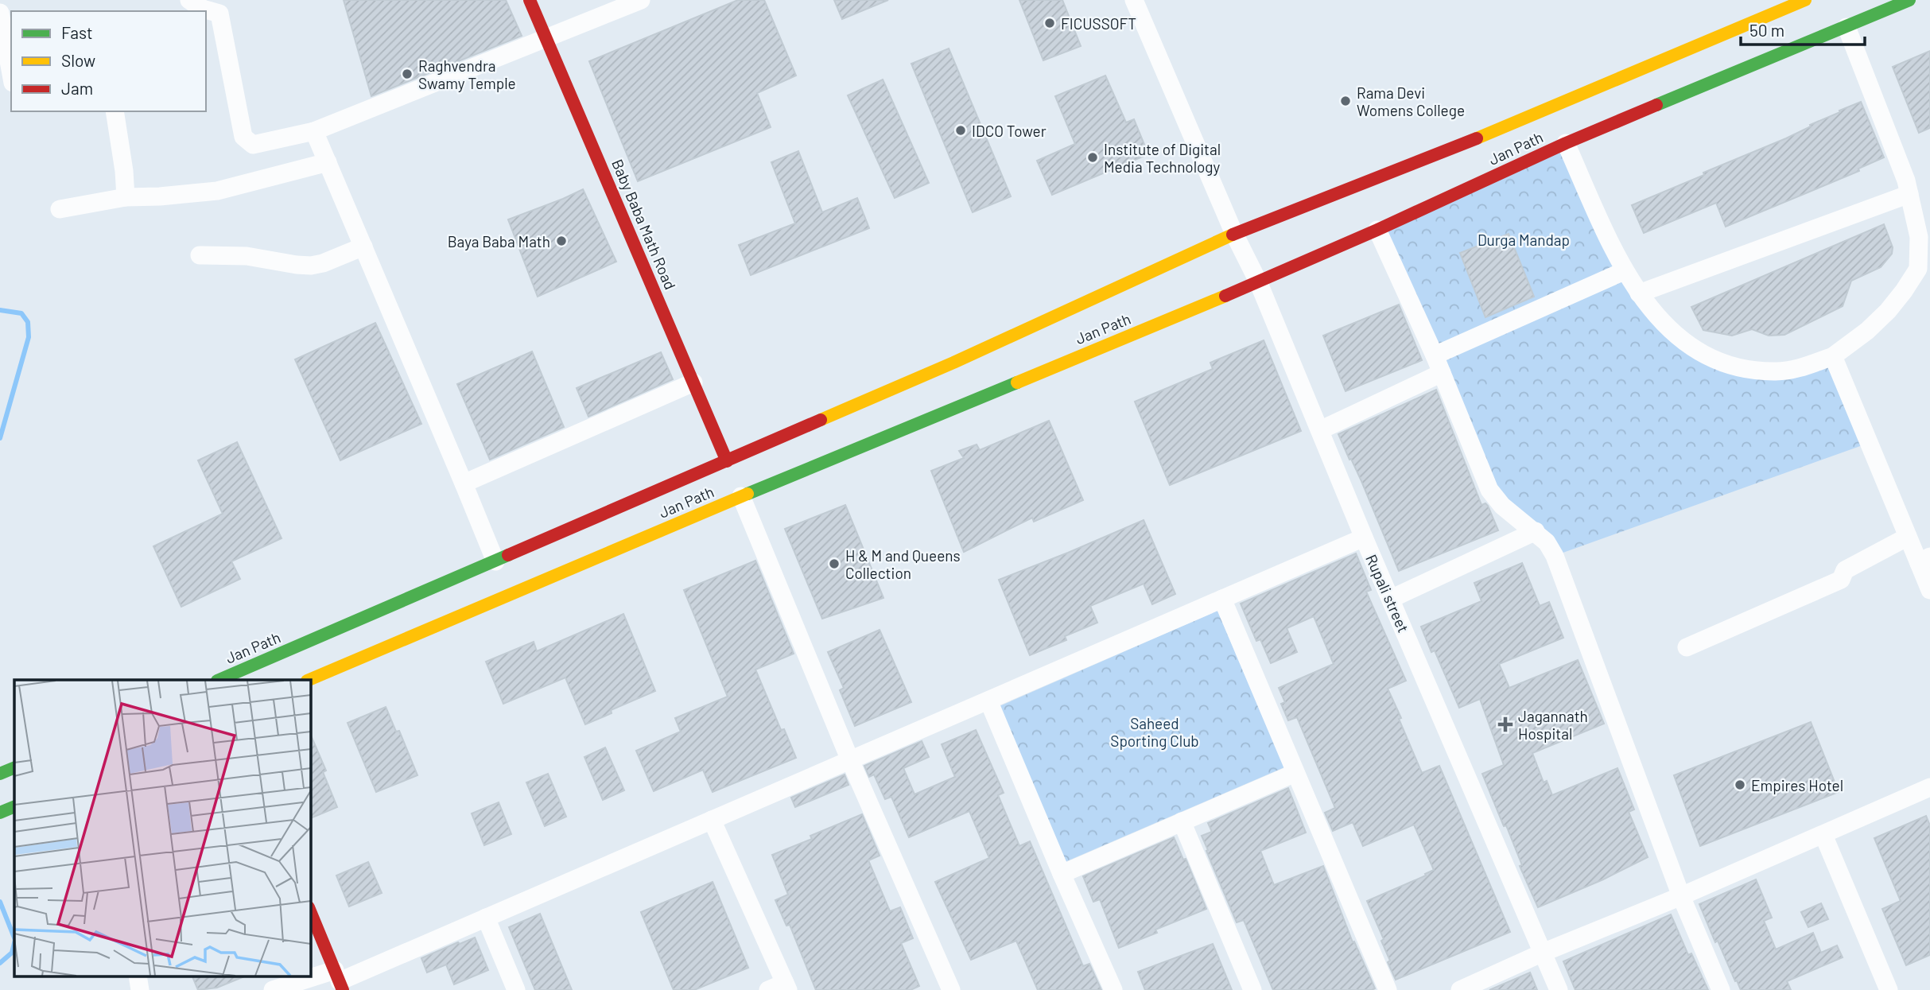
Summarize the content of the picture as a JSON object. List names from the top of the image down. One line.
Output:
{"streets":{"main road":["Jan Path","Baby Baba Math Road"],"street":["Rupali street"]},"crossings":[["Jan Path","Baby Baba Math Road"],["Jan Path","Rupali street"]],"parks":["Durga Mandap","Saheed Sporting Club"],"places":{"other":["FICUSSOFT","Raghvendra Swamy Temple","Rama Devi Womens College","IDCO Tower","Institute of Digital Media Technology","Baya Baba Math","H & M and Queens Collection","Empires Hotel"],"health":["Jagannath Hospital"]},"legend":["Fast","Slow","Jam"],"scale_bar":"50 m"}
